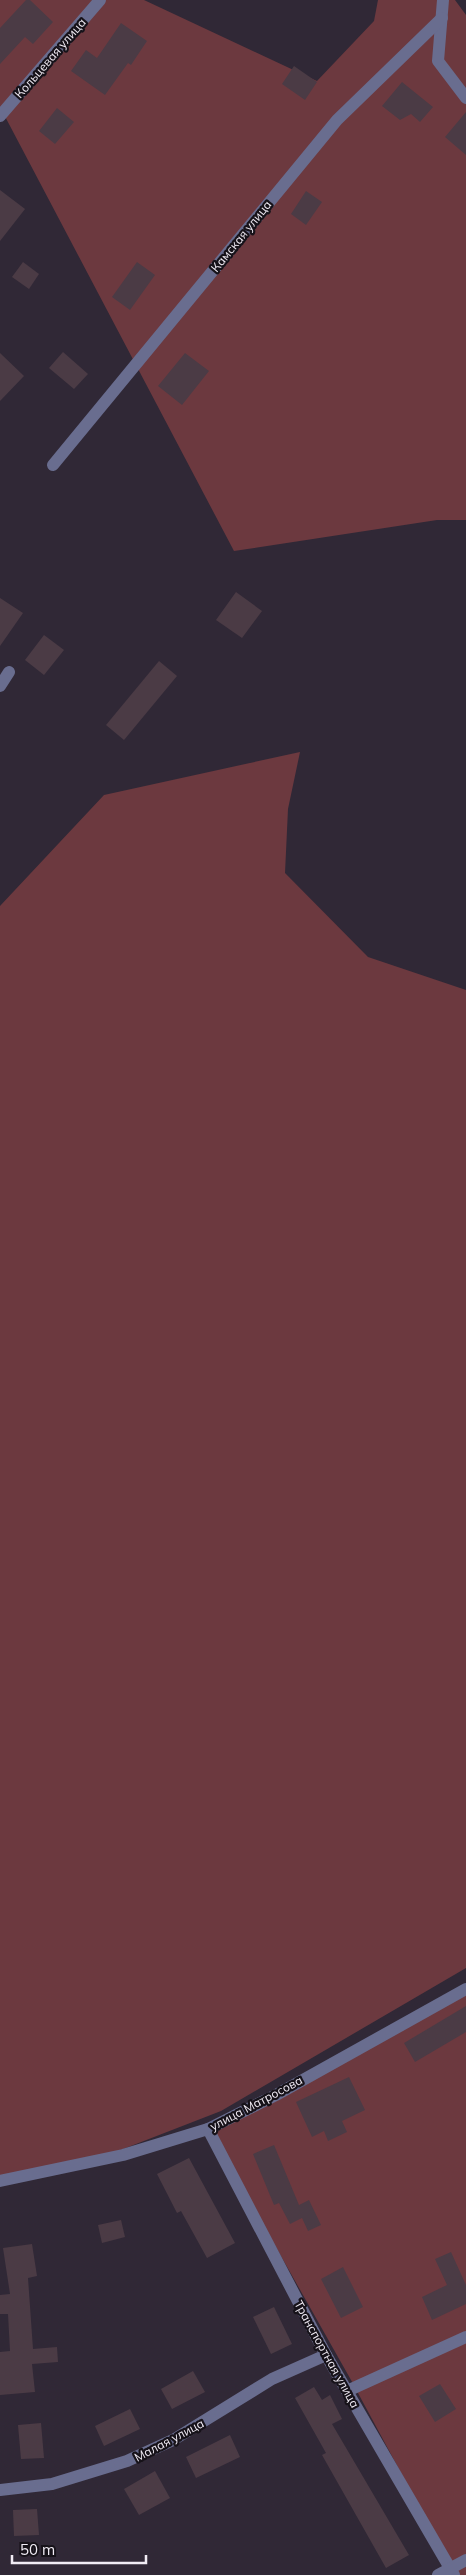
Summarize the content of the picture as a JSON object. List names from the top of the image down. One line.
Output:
{"streets":{"street":["Кольцевая улица","Камская улица","улица Матросова","Транспортная улица","Малая улица"]},"crossings":[["улица Матросова","Транспортная улица"],["Транспортная улица","Малая улица"]],"scale_bar":"50 m"}
